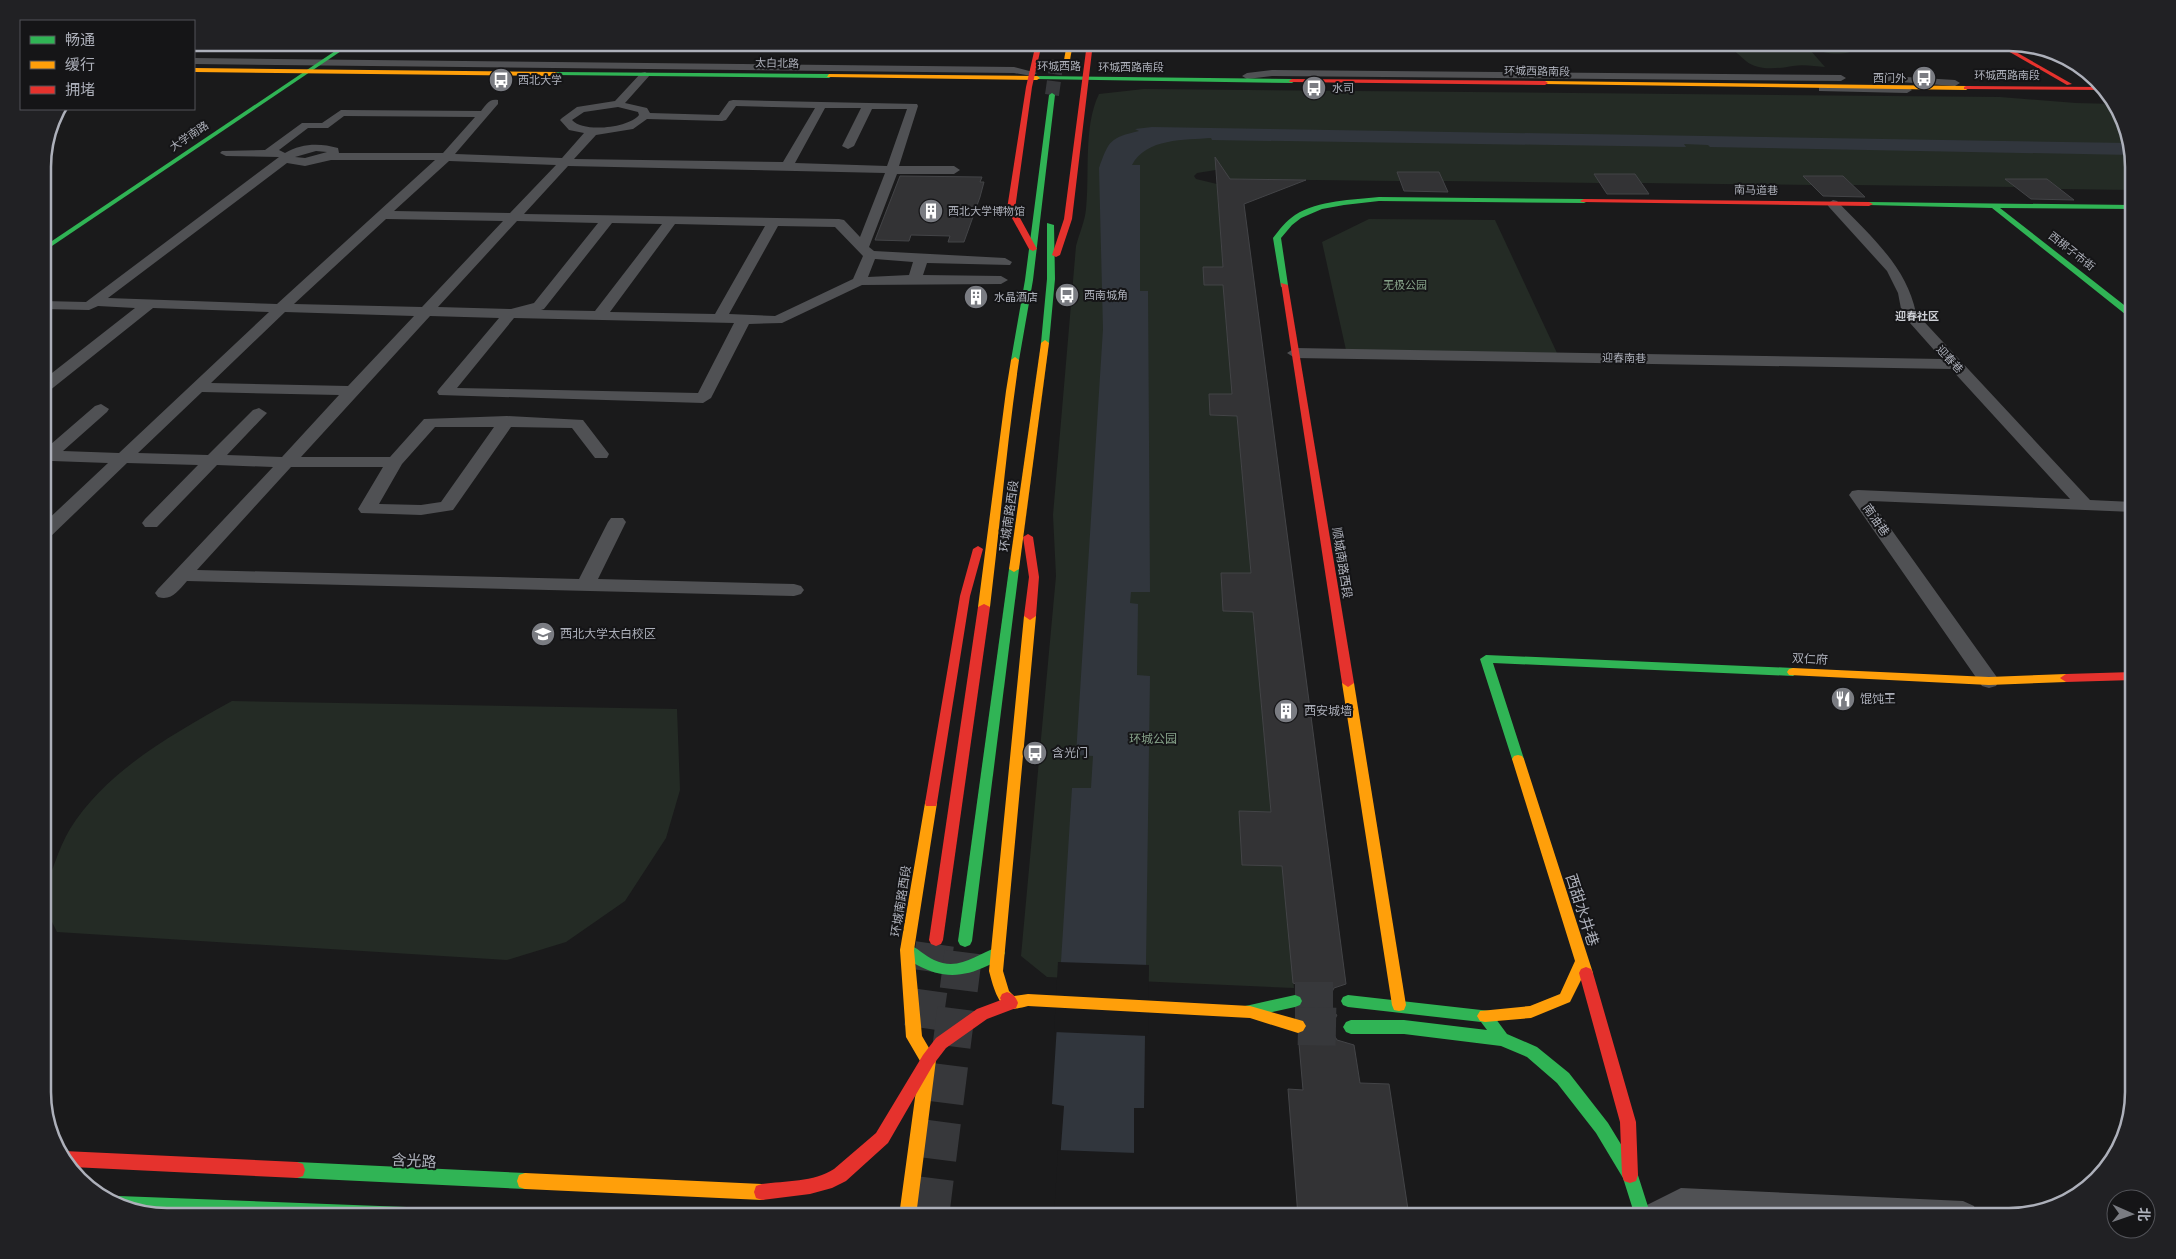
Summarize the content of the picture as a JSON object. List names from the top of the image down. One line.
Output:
{"streets":{"main road":["太白北路","环城西路南段","大学南路","南马道巷","西梆子市街","环城南路西段","顺城南路西段","双仁府","西甜水井巷","含光路"],"street":["迎春南巷","迎春巷","南油巷"]},"crossings":[["太白北路","环城西路南段"],["太白北路","大学南路"],["南马道巷","西梆子市街"],["南马道巷","迎春巷"],["南马道巷","顺城南路西段"],["迎春南巷","迎春巷"],["迎春南巷","顺城南路西段"],["迎春巷","南油巷"],["环城南路西段","含光路"],["南油巷","双仁府"],["双仁府","西甜水井巷"]],"districts":["迎春社区"],"parks":["无极公园","环城公园"],"places":{"bus stop":["西门外","西北大学","水司","西南城角","含光门"],"building":["西北大学博物馆","水晶酒店","西安城墙"],"school or university":["西北大学太白校区"],"restaurant":["馄饨王"]},"legend":["畅通","缓行","拥堵"],"north":"right"}
